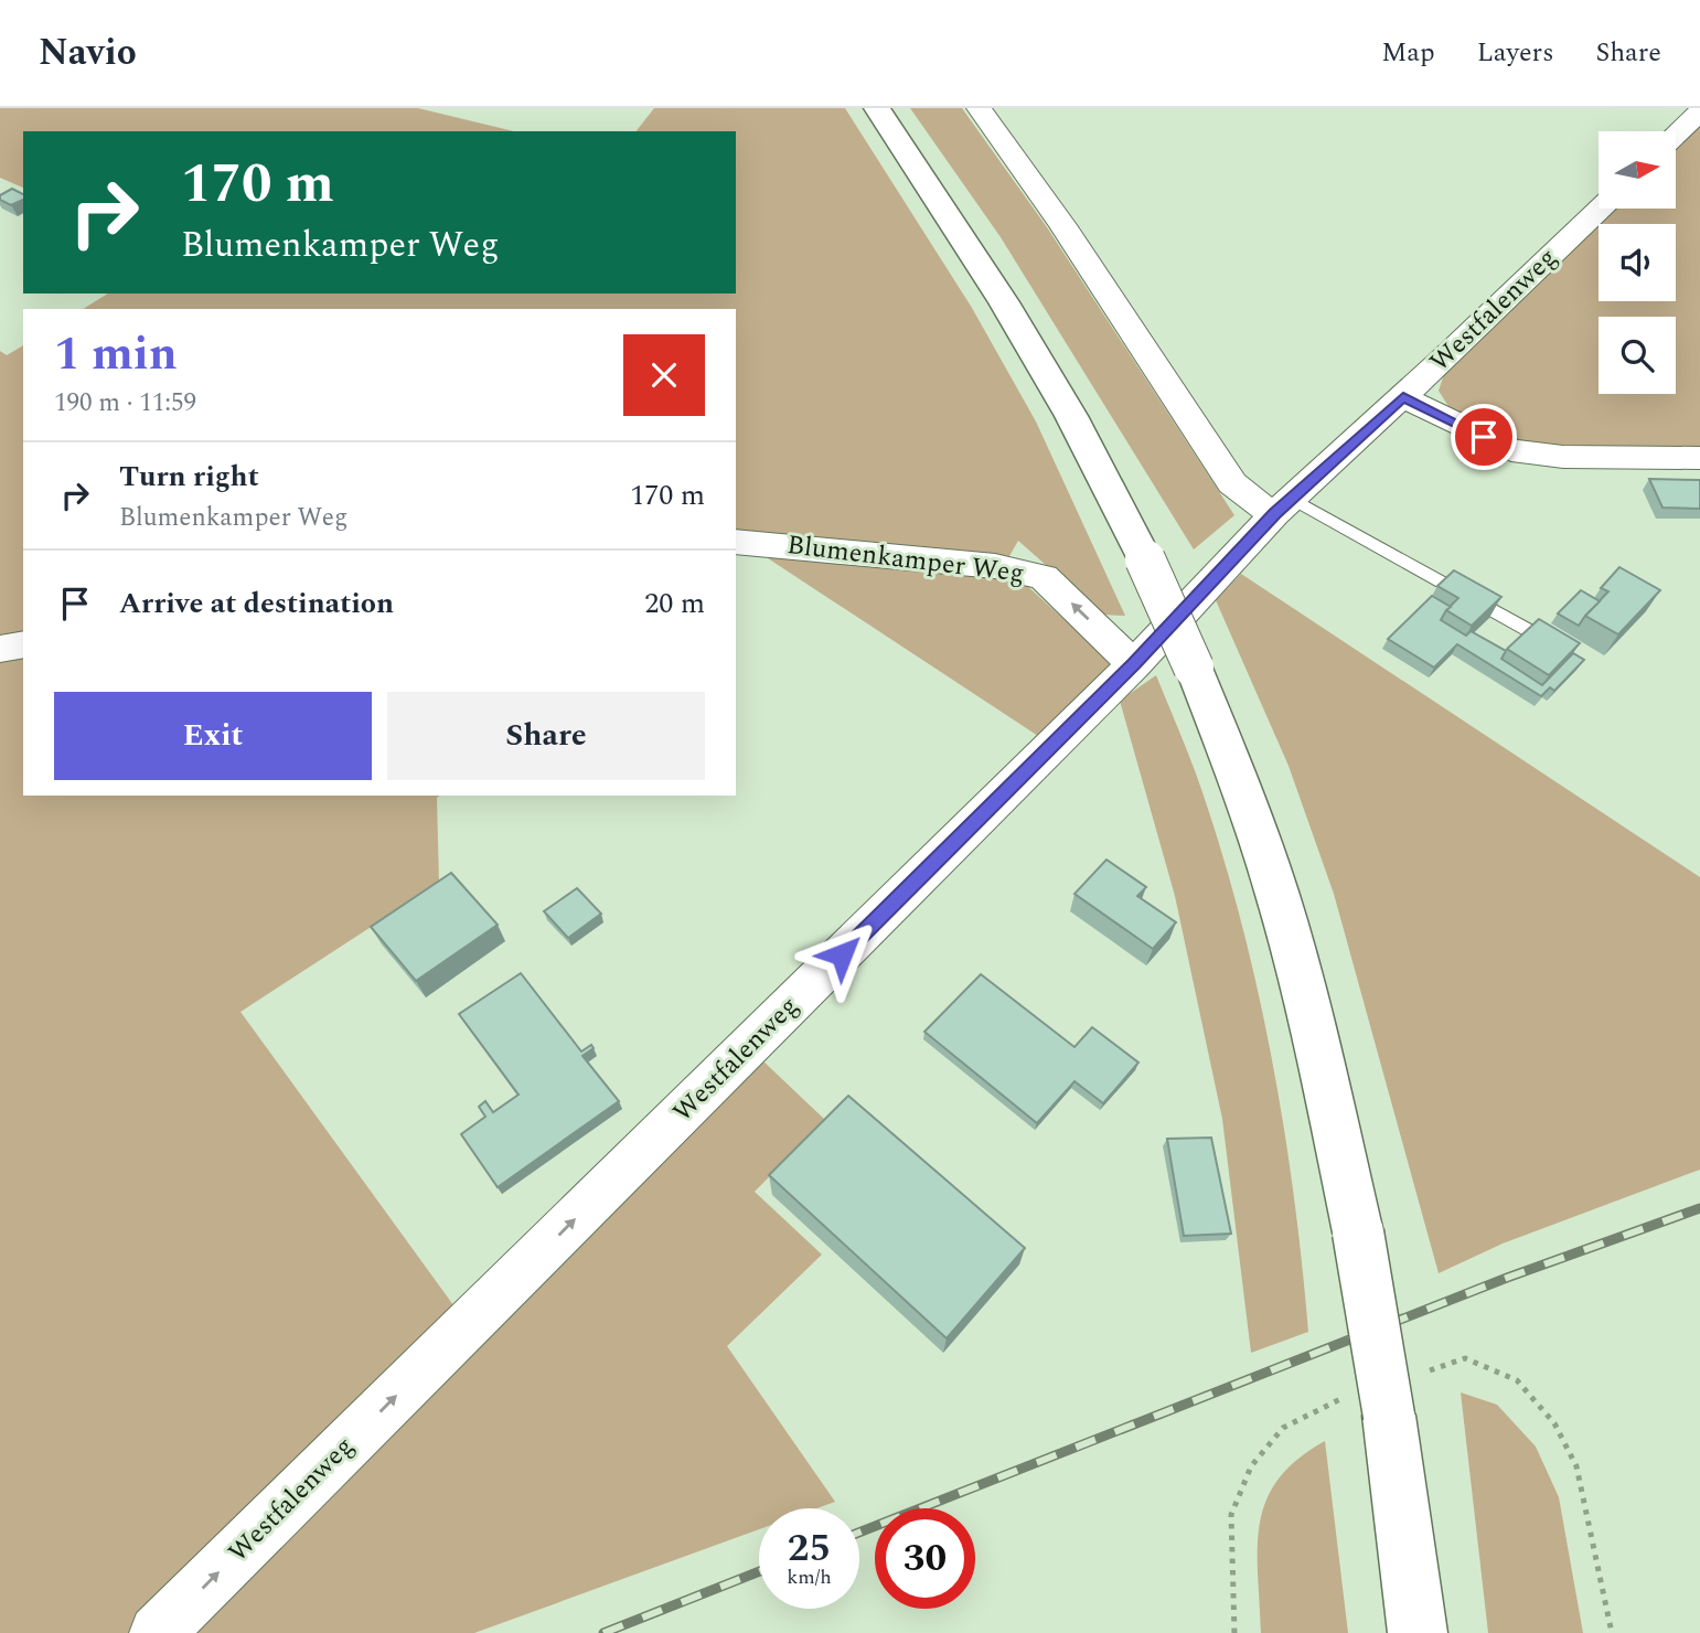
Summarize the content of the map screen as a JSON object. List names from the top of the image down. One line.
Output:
{"streets":{"street":["Westfalenweg","Blumenkamper Weg"]},"crossings":[["Westfalenweg","Blumenkamper Weg"]],"one_way":["Westfalenweg","Blumenkamper Weg"],"north":"right","page":{"header":"Navio","nav":["Map","Layers","Share"],"turn":["170 m","Blumenkamper Weg"],"heading":["1 min","190 m · 11:59"],"list":[{"name":"Turn right","note":"Blumenkamper Weg","value":"170 m"},{"name":"Arrive at destination","value":"20 m"}],"buttons":["Exit","Share"],"speed":"25 km/h","limit":"30"}}
